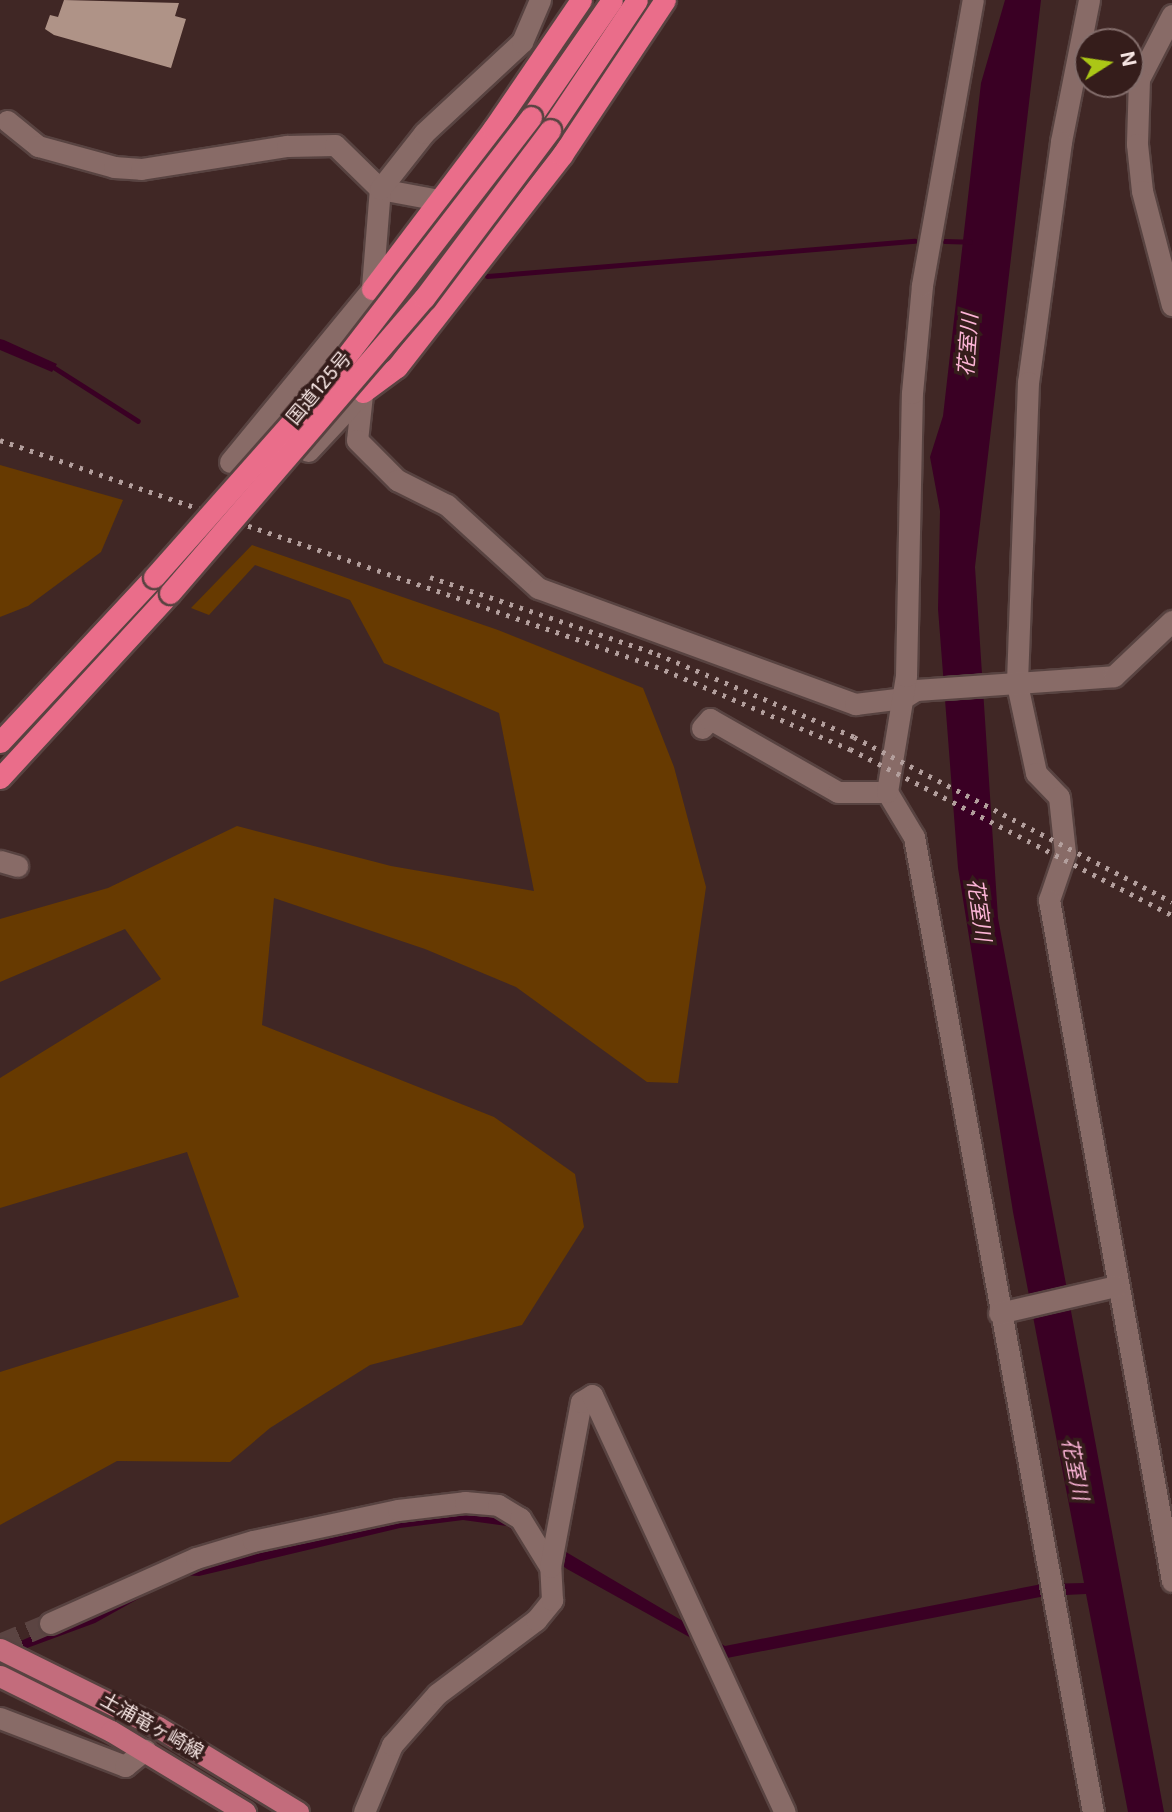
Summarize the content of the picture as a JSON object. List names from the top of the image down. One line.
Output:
{"streets":{"highway":["国道125号"],"main road":["土浦竜ヶ崎線"]},"water":["花室川"],"north":"right"}
